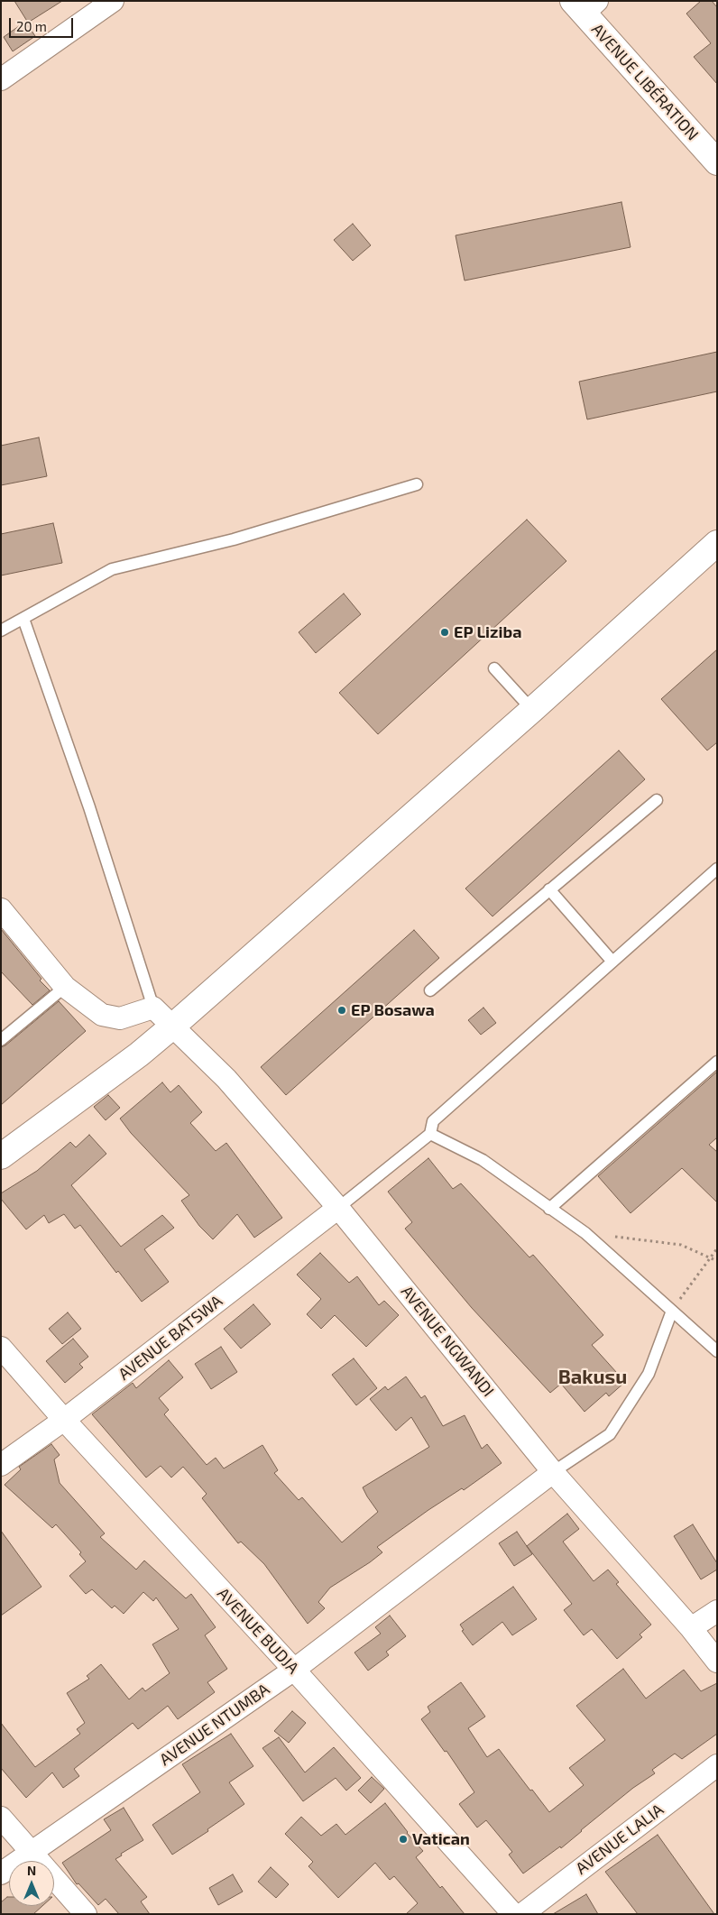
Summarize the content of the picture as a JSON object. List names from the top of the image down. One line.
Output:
{"streets":{"street":["AVENUE LIBÉRATION","AVENUE BATSWA","AVENUE NGWANDI","AVENUE BUDJA","AVENUE NTUMBA","AVENUE LALIA"]},"crossings":[["AVENUE BATSWA","AVENUE NGWANDI"],["AVENUE BATSWA","AVENUE BUDJA"],["AVENUE NGWANDI","AVENUE NTUMBA"],["AVENUE BUDJA","AVENUE NTUMBA"]],"districts":["Bakusu"],"places":["EP Liziba","EP Bosawa","Vatican"],"scale_bar":"20 m","north":"top"}
